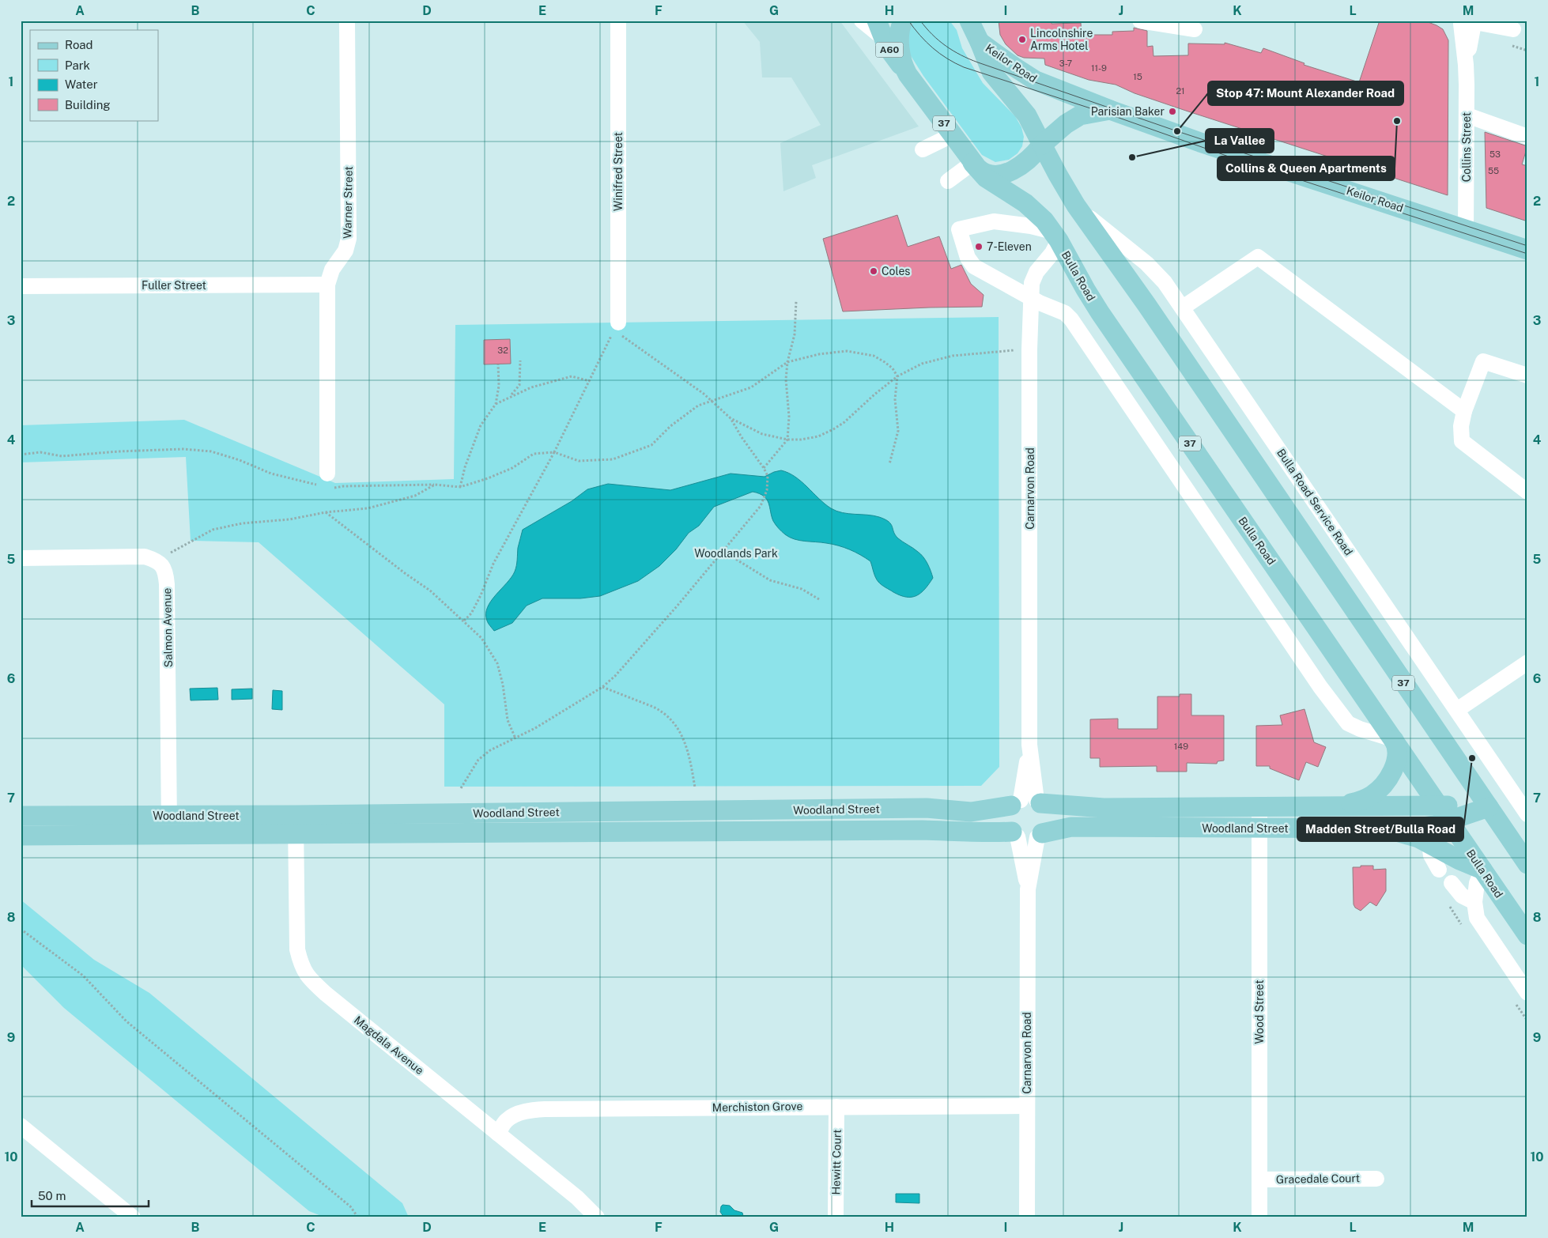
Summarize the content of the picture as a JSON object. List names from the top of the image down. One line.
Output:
{"streets":{"main road":["A60","Keilor Road","37","Bulla Road","Woodland Street"],"street":["Collins Street","Winifred Street","Warner Street","Fuller Street","Carnarvon Road","Bulla Road Service Road","Salmon Avenue","Wood Street","Magdala Avenue","Merchiston Grove","Hewitt Court","Gracedale Court"]},"crossings":[["A60","37"],["Keilor Road","37"],["Keilor Road","Collins Street"],["37","Bulla Road"],["37","Bulla Road Service Road"],["37","Woodland Street"],["Warner Street","Fuller Street"],["Bulla Road","Carnarvon Road"],["Bulla Road","Woodland Street"],["Carnarvon Road","Woodland Street"],["Carnarvon Road","Merchiston Grove"],["Salmon Avenue","Woodland Street"],["Woodland Street","Wood Street"],["Woodland Street","Magdala Avenue"],["Wood Street","Gracedale Court"],["Magdala Avenue","Merchiston Grove"],["Merchiston Grove","Hewitt Court"]],"parks":["Woodlands Park"],"places":["Lincolnshire Arms Hotel","Parisian Baker","Collins & Queen Apartments","Stop 47: Mount Alexander Road","La Vallee","7-Eleven","Coles","Madden Street/Bulla Road"],"house_numbers":["3-7","11-9","15","21","53","55","32","149"],"legend":["Road","Park","Water","Building"],"scale_bar":"50 m","grid":{"columns":["A","B","C","D","E","F","G","H","I","J","K","L","M"],"rows":["1","2","3","4","5","6","7","8","9","10"]}}
